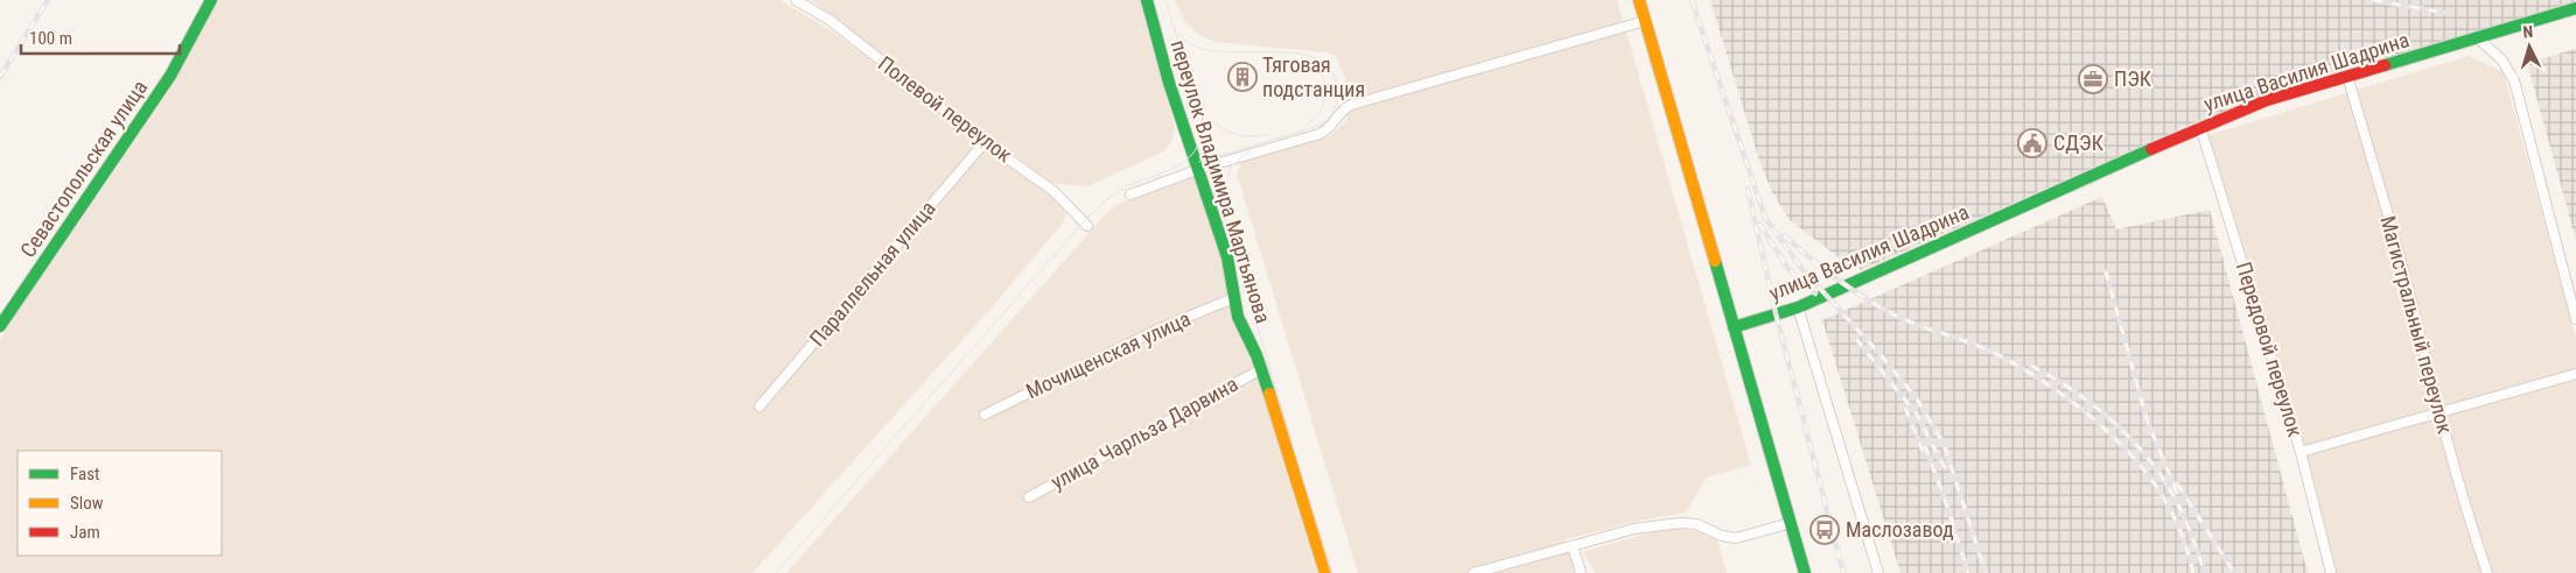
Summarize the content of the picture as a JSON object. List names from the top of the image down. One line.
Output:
{"streets":{"street":["улица Василия Шадрина","Полевой переулок","Севастопольская улица","переулок Владимира Мартьянова","Параллельная улица","Магистральный переулок","Передовой переулок","Мочищенская улица","улица Чарльза Дарвина"]},"crossings":[["улица Василия Шадрина","Магистральный переулок"],["улица Василия Шадрина","Передовой переулок"],["Полевой переулок","Параллельная улица"],["переулок Владимира Мартьянова","Мочищенская улица"],["переулок Владимира Мартьянова","улица Чарльза Дарвина"]],"places":{"building":["Тяговая подстанция"],"office":["ПЭК"],"public building":["СДЭК"],"bus stop":["Маслозавод"]},"legend":["Fast","Slow","Jam"],"scale_bar":"100 m","north":"top"}
